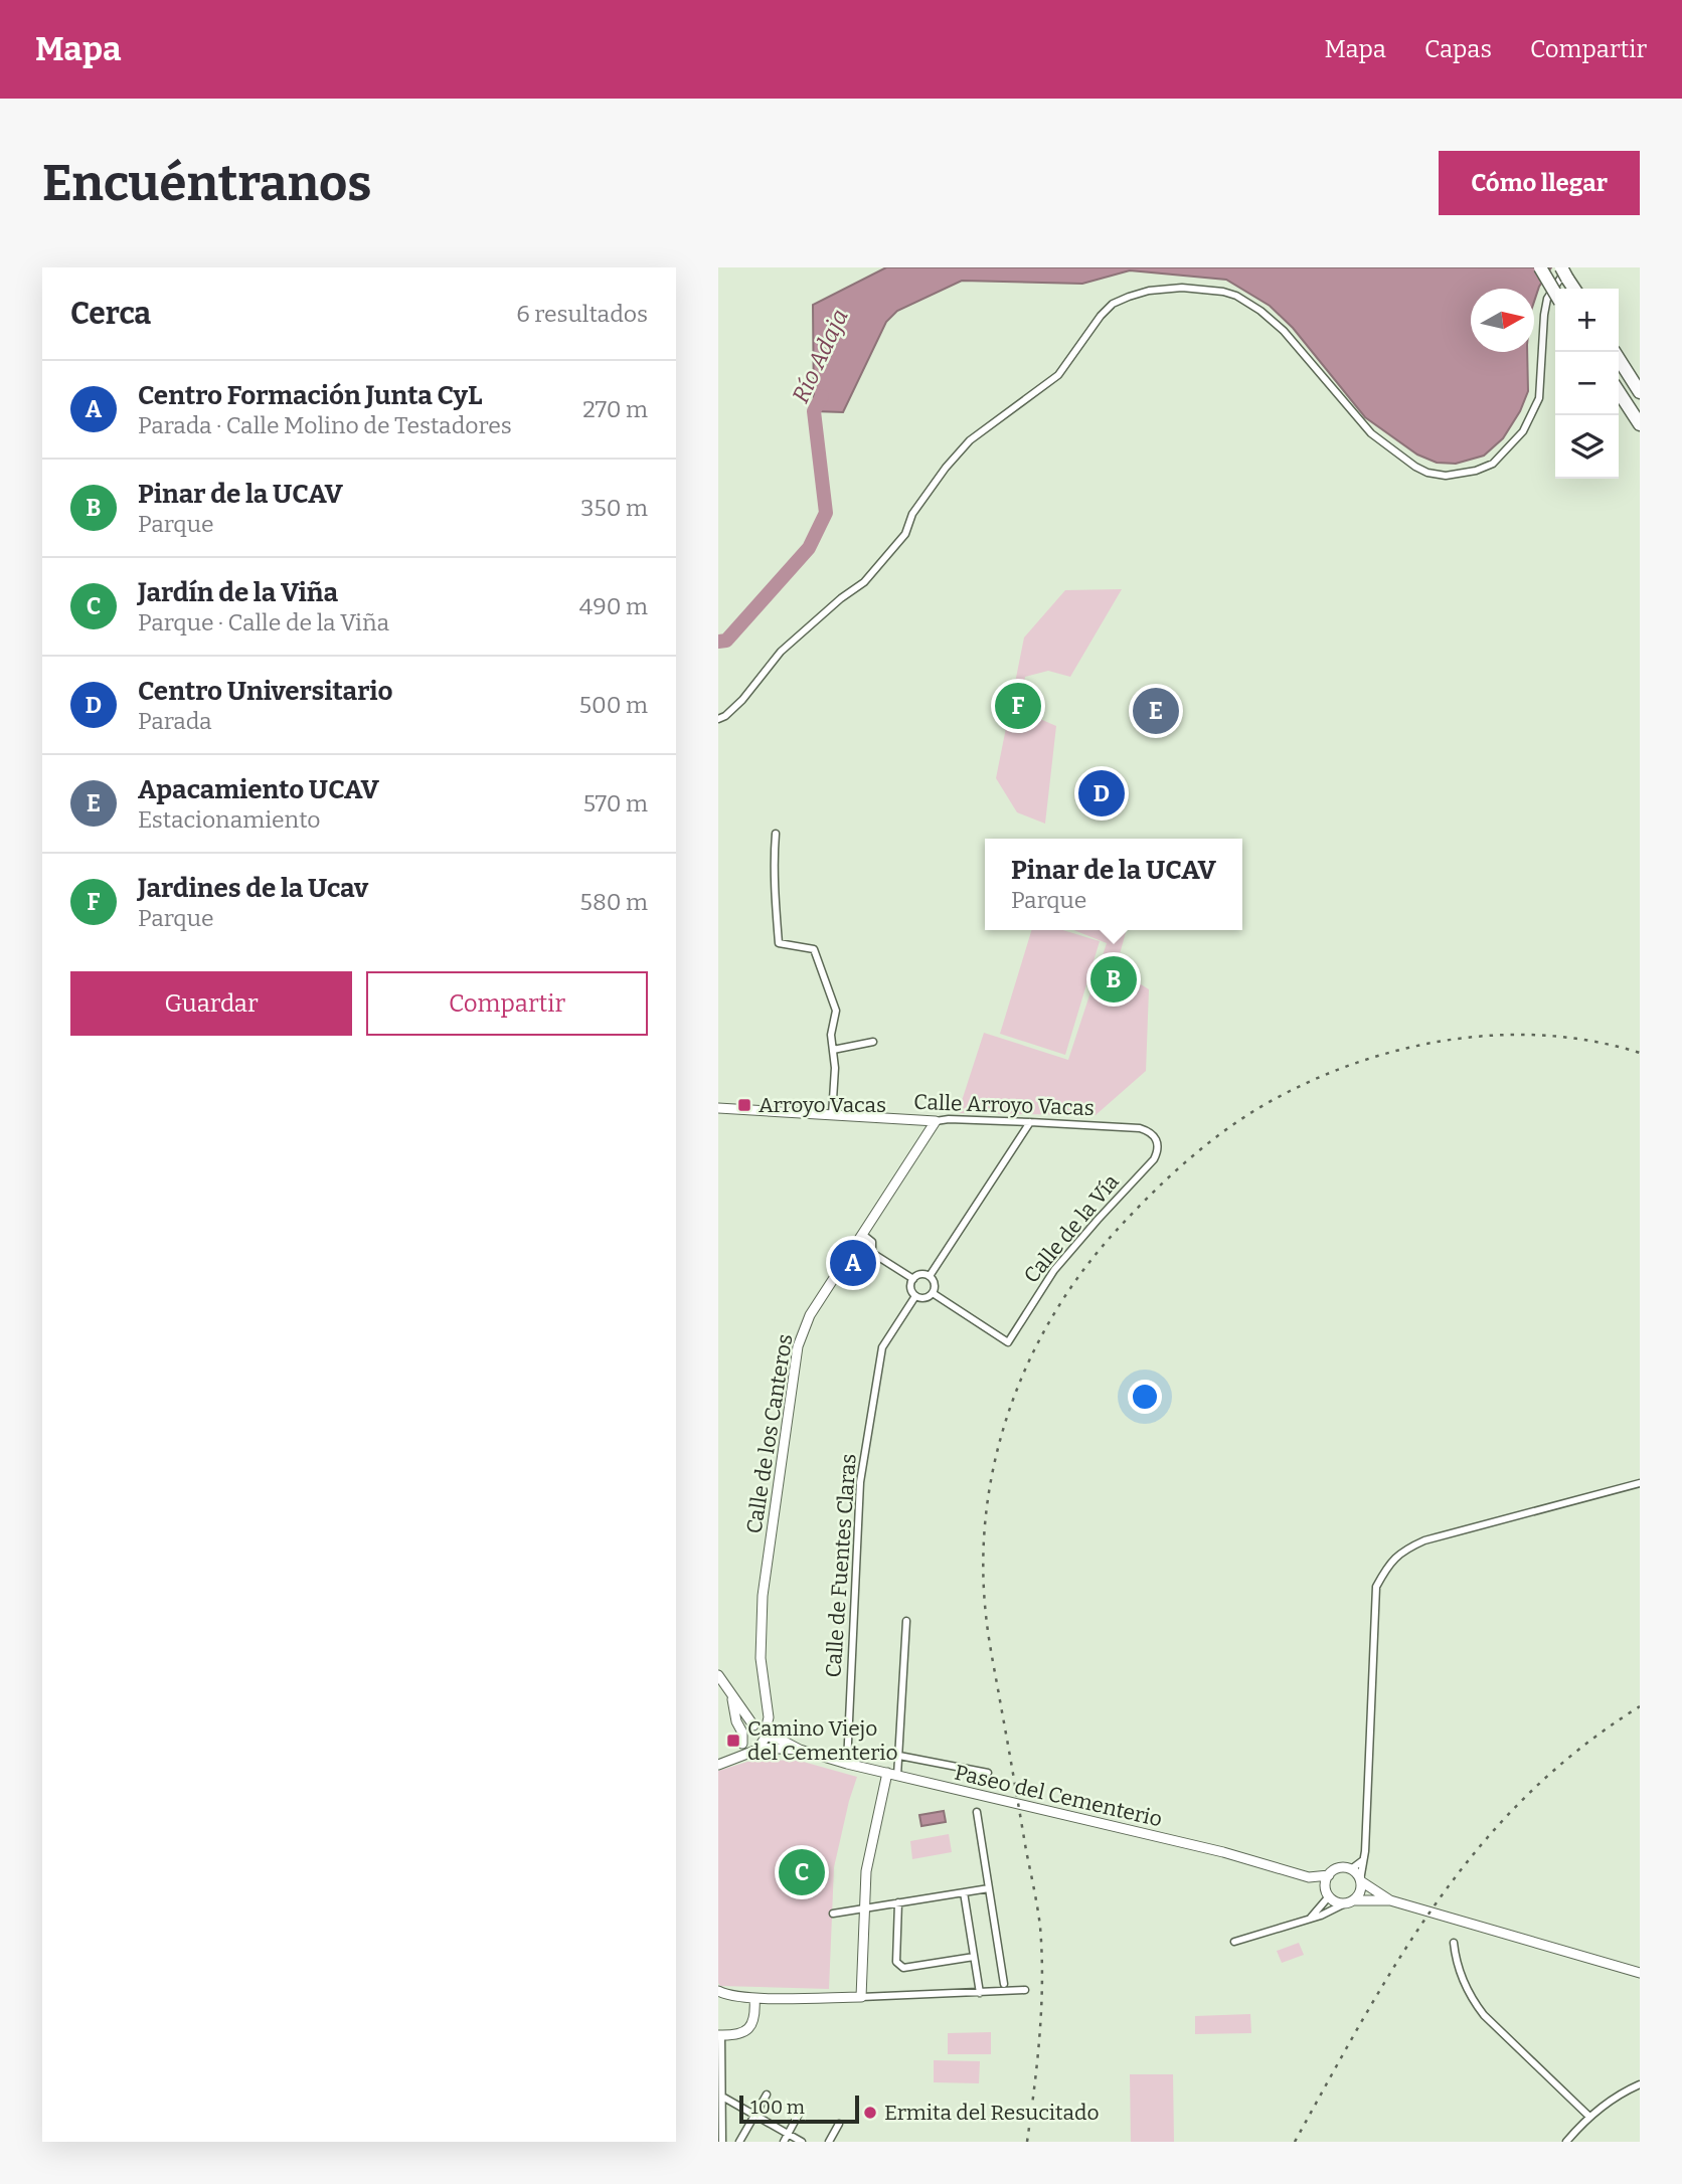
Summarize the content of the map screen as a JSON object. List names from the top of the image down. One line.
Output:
{"streets":{"street":["Calle Arroyo Vacas","Calle de la Vía","Calle de los Canteros","Calle de Fuentes Claras","Paseo del Cementerio"]},"crossings":[["Calle Arroyo Vacas","Calle de la Vía"],["Calle Arroyo Vacas","Calle de los Canteros"],["Calle de la Vía","Calle de Fuentes Claras"],["Calle de los Canteros","Paseo del Cementerio"],["Calle de Fuentes Claras","Paseo del Cementerio"]],"water":["Río Adaja"],"places":{"transit":["Arroyo Vacas","Camino Viejo del Cementerio"],"other":["Ermita del Resucitado"]},"scale_bar":"100 m","north":"right","page":{"header":"Mapa","nav":["Mapa","Capas","Compartir"],"buttons":["Cómo llegar",["Guardar","Compartir"]],"title":"Encuéntranos","heading":["Cerca","6 resultados"],"map_buttons":["+","−"],"list":[{"mark":"A","name":"Centro Formación Junta CyL","note":"Parada · Calle Molino de Testadores","value":"270 m"},{"mark":"B","name":"Pinar de la UCAV","note":"Parque","value":"350 m"},{"mark":"C","name":"Jardín de la Viña","note":"Parque · Calle de la Viña","value":"490 m"},{"mark":"D","name":"Centro Universitario","note":"Parada","value":"500 m"},{"mark":"E","name":"Apacamiento UCAV","note":"Estacionamiento","value":"570 m"},{"mark":"F","name":"Jardines de la Ucav","note":"Parque","value":"580 m"}],"pins":["F","E","D","B","A","C"],"popup":["Pinar de la UCAV","Parque"],"scale":"100 m"}}
